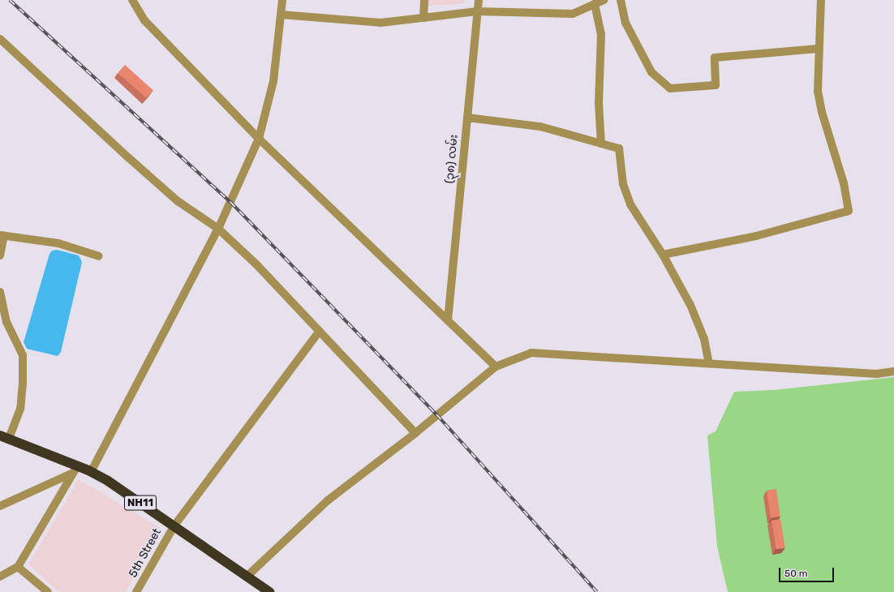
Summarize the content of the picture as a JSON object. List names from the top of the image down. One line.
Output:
{"streets":{"highway":["NH11"],"street":["(၃၈) လမ်း","5th Street"]},"crossings":[["NH11","5th Street"]],"scale_bar":"50 m"}
